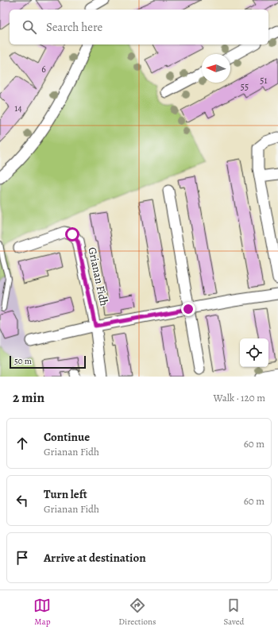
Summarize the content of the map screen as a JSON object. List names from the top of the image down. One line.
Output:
{"streets":{"street":["Grianan Fidh"]},"house_numbers":["6","51","55","14"],"scale_bar":"50 m","north":"left","page":{"search":"Search here","scale":"50 m","heading":["2 min","Walk · 120 m"],"list":[["Continue","Grianan Fidh","60 m"],["Turn left","Grianan Fidh","60 m"],"Arrive at destination"],"nav":["Map","Directions","Saved"]}}
